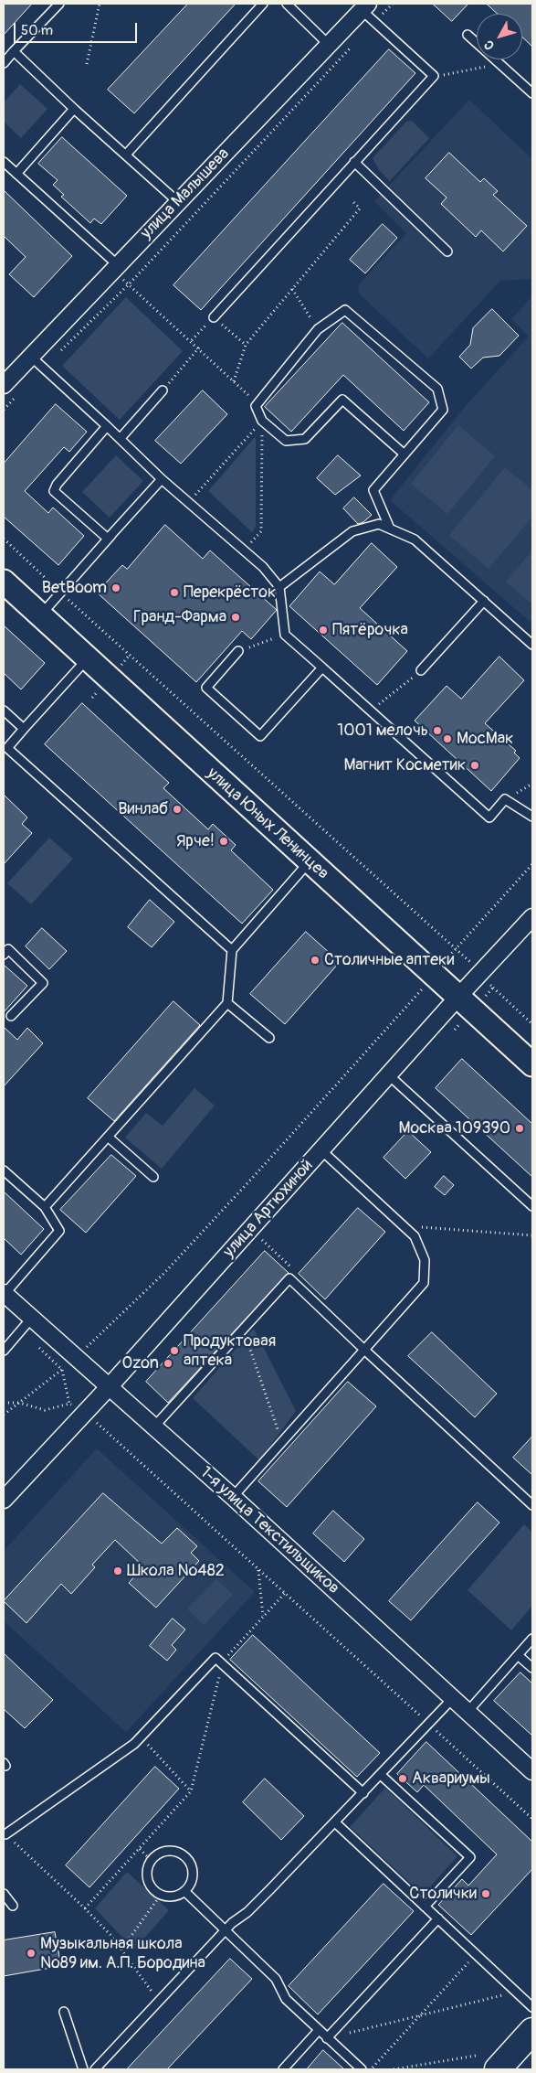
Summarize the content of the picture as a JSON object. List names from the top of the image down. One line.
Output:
{"streets":{"main road":["улица Юных Ленинцев"],"street":["улица Малышева","улица Артюхиной","1-я улица Текстильщиков"]},"crossings":[["улица Юных Ленинцев","улица Артюхиной"],["улица Артюхиной","1-я улица Текстильщиков"]],"places":["BetBoom","Перекрёсток","Гранд-Фарма","Пятёрочка","1001 мелочь","МосМак","Магнит Косметик","Винлаб","Ярче!","Столичные аптеки","Москва 109390","Продуктовая аптека","Ozon","Школа №482","Аквариумы","Столички","Музыкальная школа №89 им. А.П. Бородина"],"scale_bar":"50 m","north":"bottom left"}
